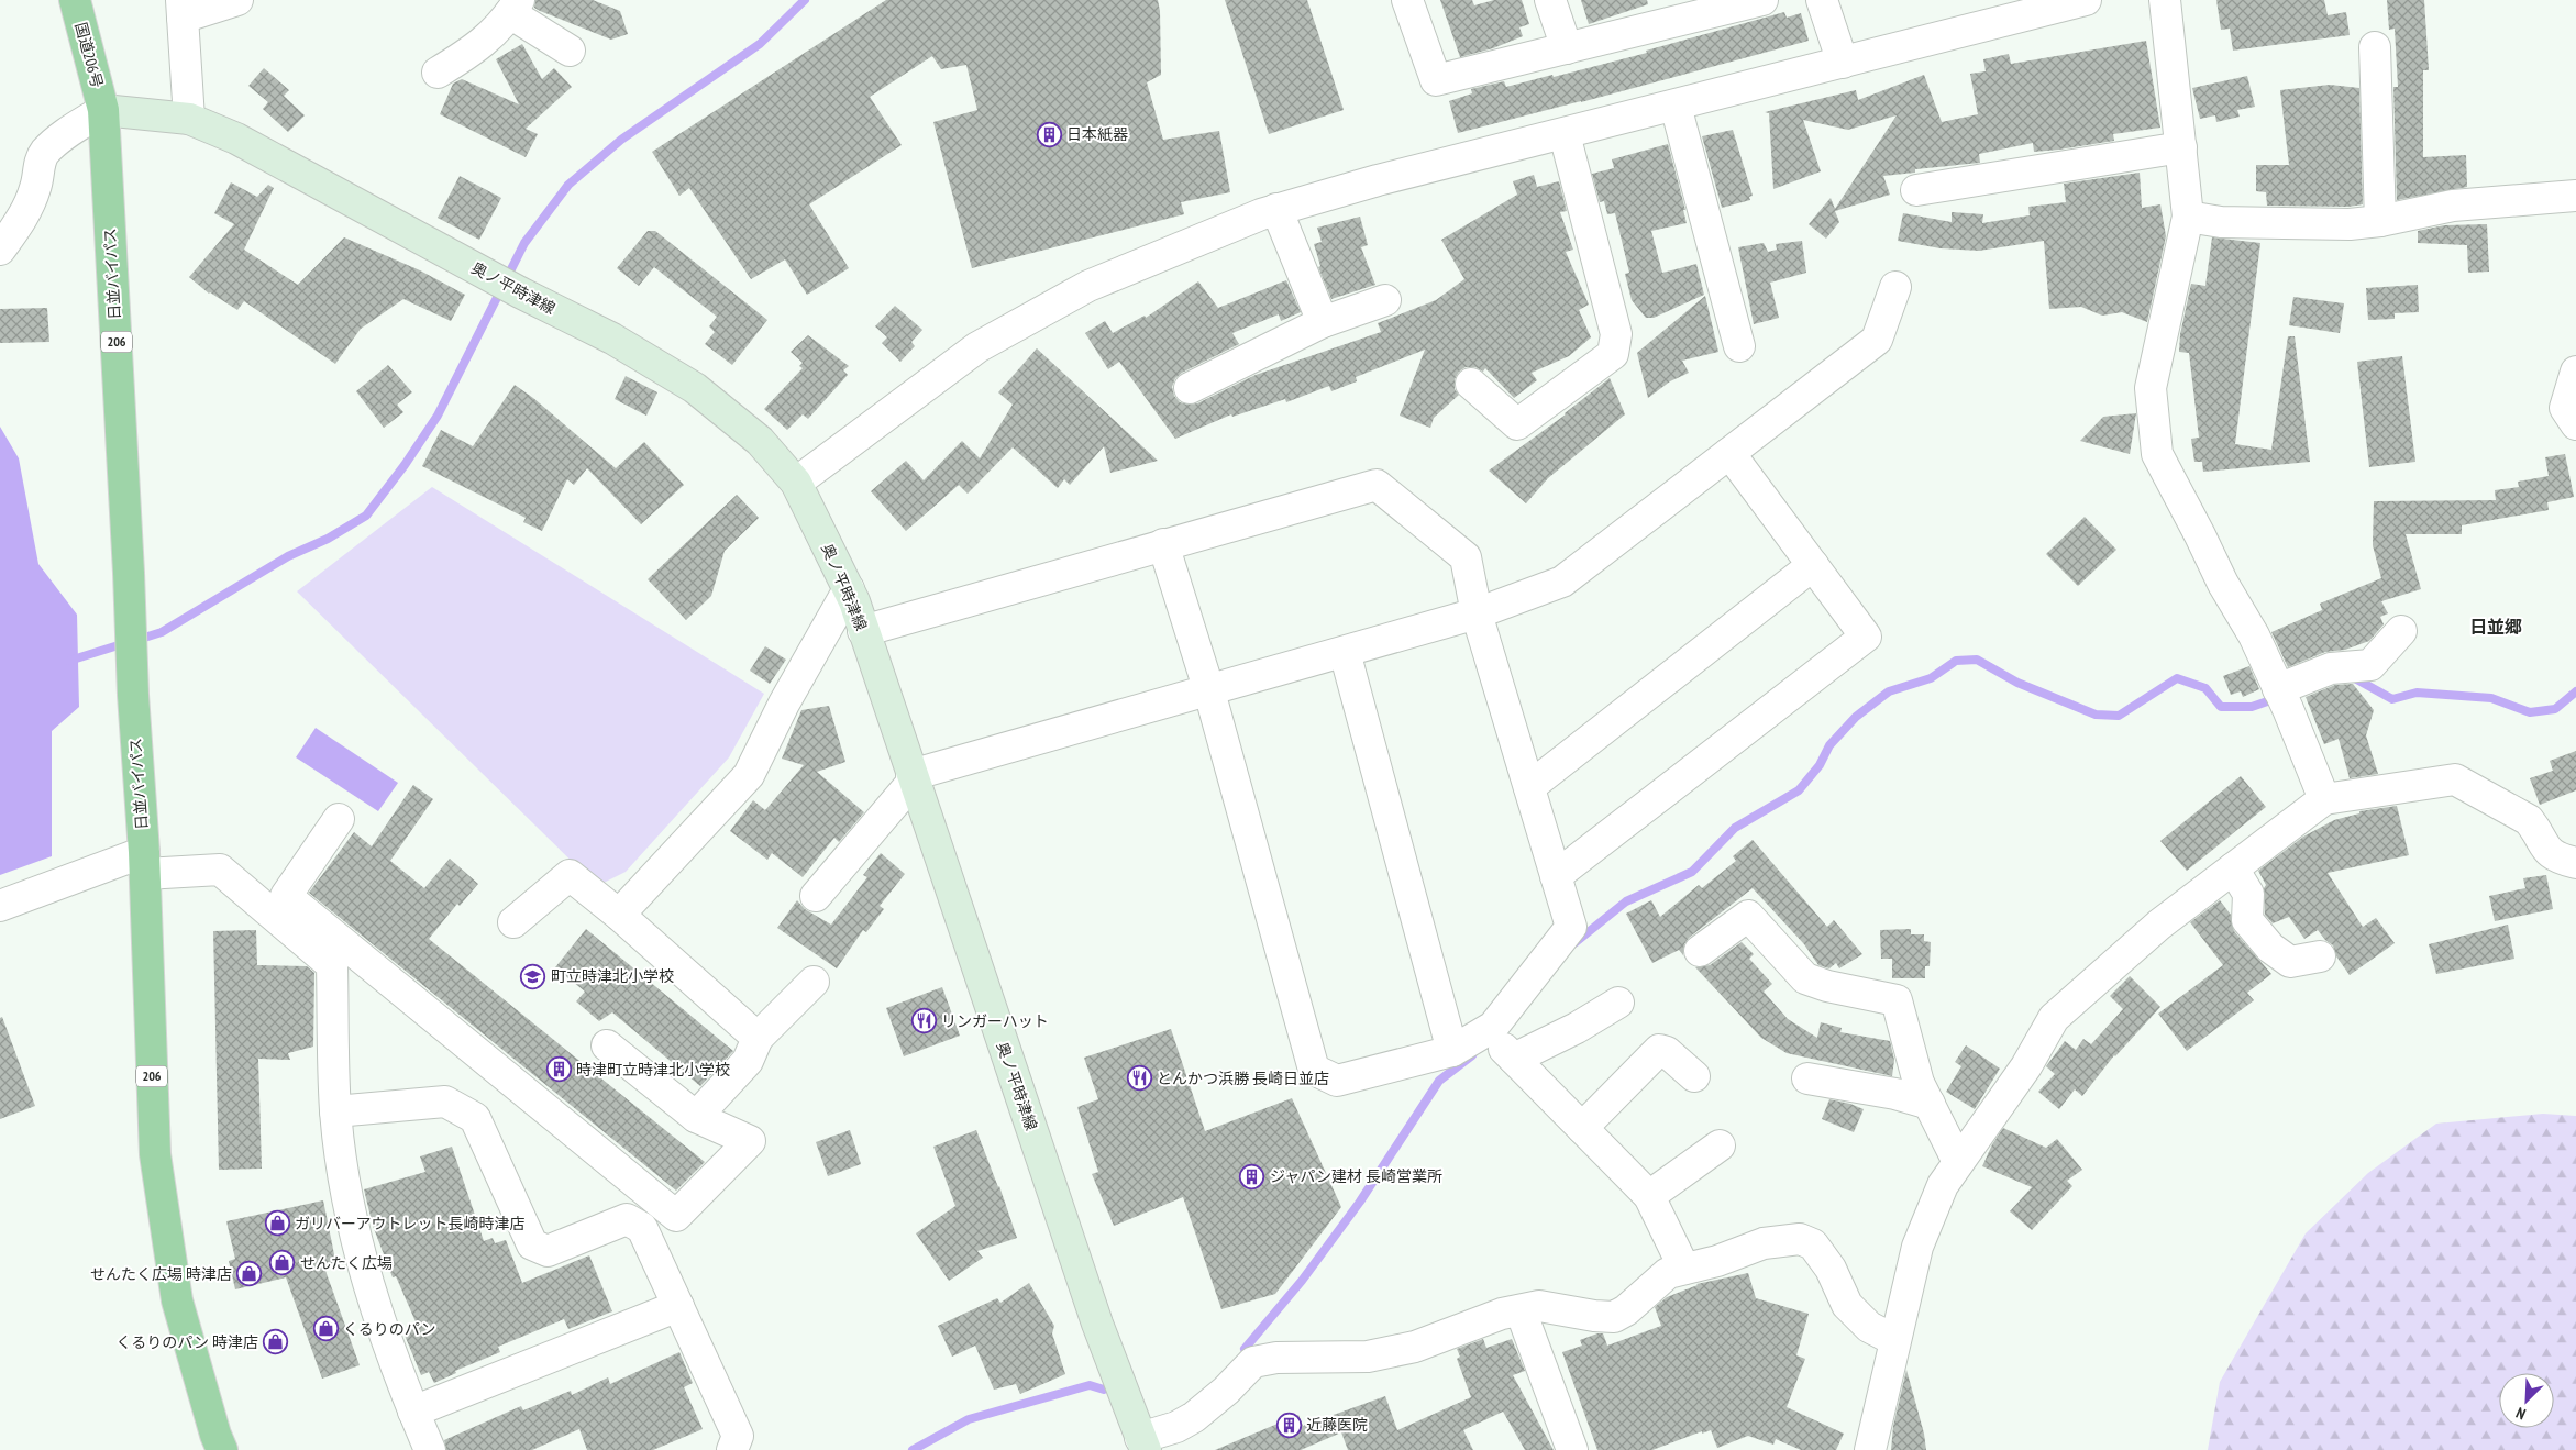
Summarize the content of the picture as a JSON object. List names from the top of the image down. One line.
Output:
{"streets":{"highway":["国道206号","日並バイパス","206"],"main road":["奥ノ平時津線"]},"crossings":[["国道206号","日並バイパス"],["国道206号","奥ノ平時津線"],["日並バイパス","奥ノ平時津線"]],"districts":["日並郷"],"places":{"building":["日本紙器","時津町立時津北小学校","ジャパン建材 長崎営業所","近藤医院"],"school or university":["町立時津北小学校"],"restaurant":["リンガーハット","とんかつ浜勝 長崎日並店"],"shop":["ガリバーアウトレット長崎時津店","せんたく広場","せんたく広場 時津店","くるりのパン","くるりのパン 時津店"]},"north":"bottom left"}
